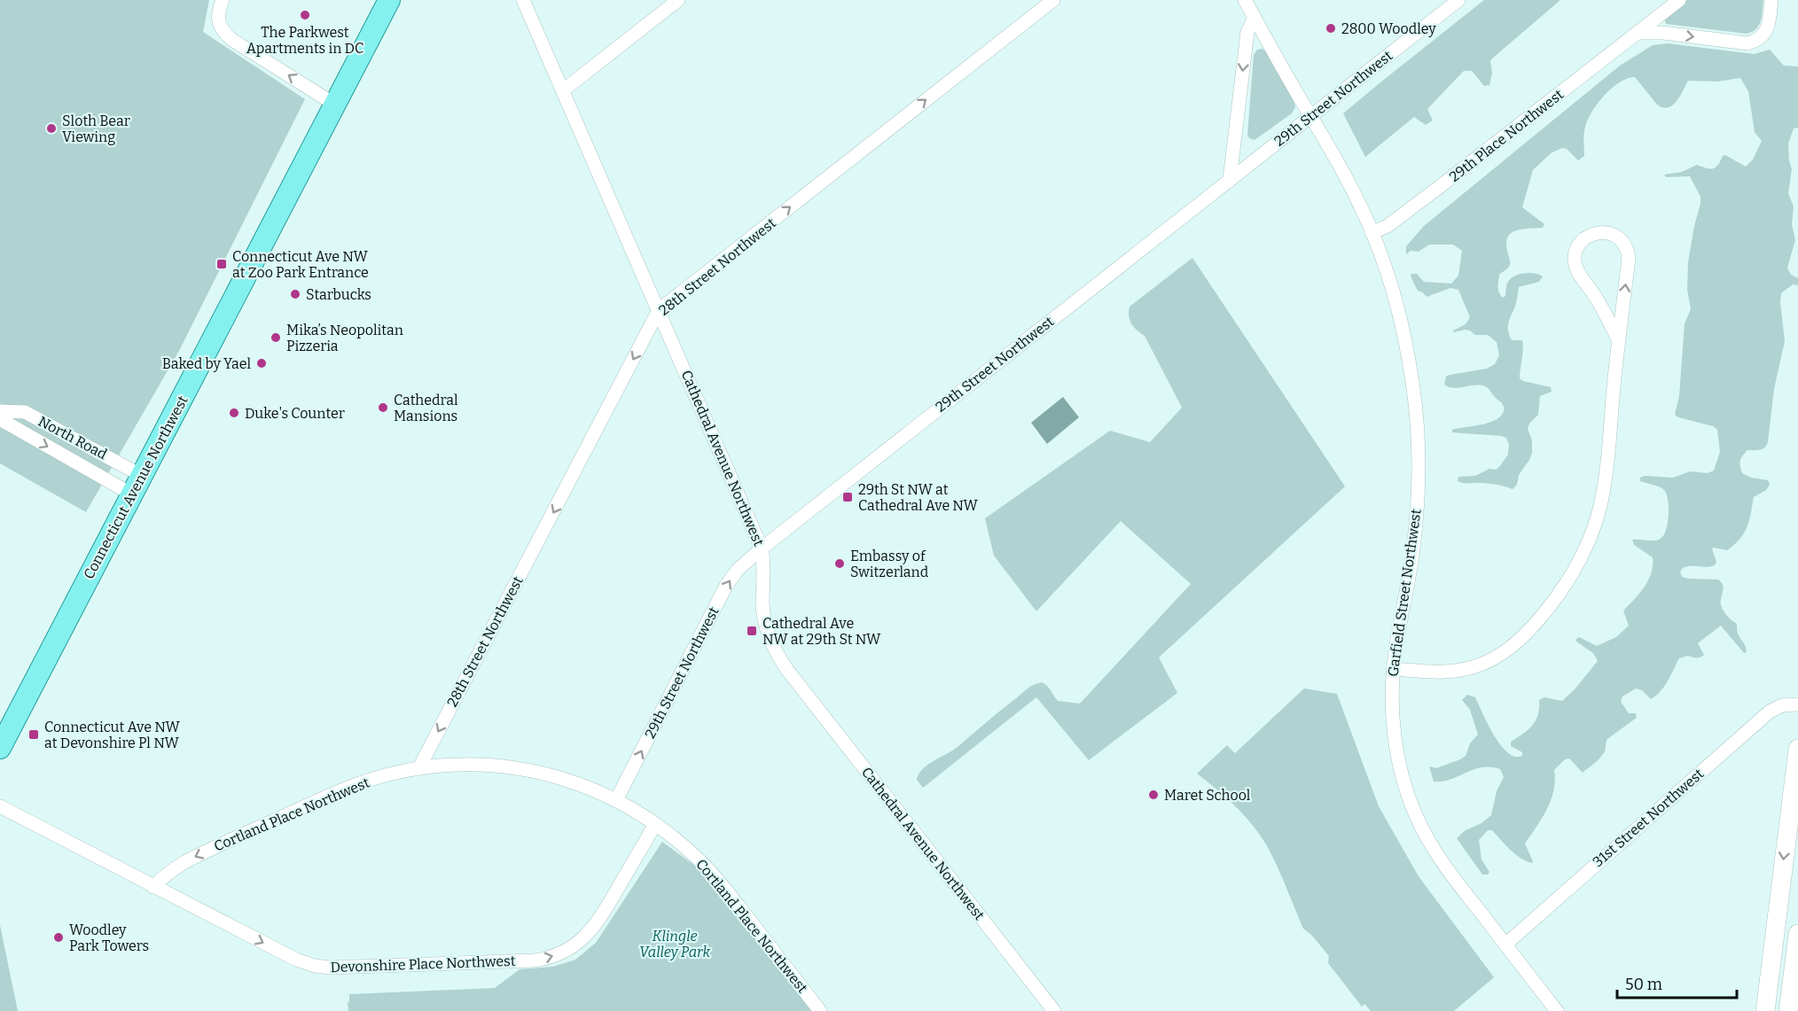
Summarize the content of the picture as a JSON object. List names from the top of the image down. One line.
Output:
{"streets":{"main road":["Connecticut Avenue Northwest"],"street":["29th Street Northwest","29th Place Northwest","28th Street Northwest","North Road","Cathedral Avenue Northwest","Garfield Street Northwest","Cortland Place Northwest","31st Street Northwest","Devonshire Place Northwest"]},"crossings":[["29th Street Northwest","Cathedral Avenue Northwest"],["29th Street Northwest","Garfield Street Northwest"],["29th Street Northwest","Cortland Place Northwest"],["29th Place Northwest","Garfield Street Northwest"],["28th Street Northwest","Cathedral Avenue Northwest"],["28th Street Northwest","Cortland Place Northwest"],["North Road","Connecticut Avenue Northwest"],["Garfield Street Northwest","31st Street Northwest"],["Cortland Place Northwest","Devonshire Place Northwest"]],"one_way":["Cortland Place Northwest","Devonshire Place Northwest"],"parks":["Klingle Valley Park"],"places":{"other":["The Parkwest Apartments in DC","2800 Woodley","Sloth Bear Viewing","Starbucks","Mika’s Neopolitan Pizzeria","Baked by Yael","Cathedral Mansions","Duke's Counter","Embassy of Switzerland","Maret School","Woodley Park Towers"],"transit":["Connecticut Ave NW at Zoo Park Entrance","29th St NW at Cathedral Ave NW","Cathedral Ave NW at 29th St NW","Connecticut Ave NW at Devonshire Pl NW"]},"scale_bar":"50 m"}
